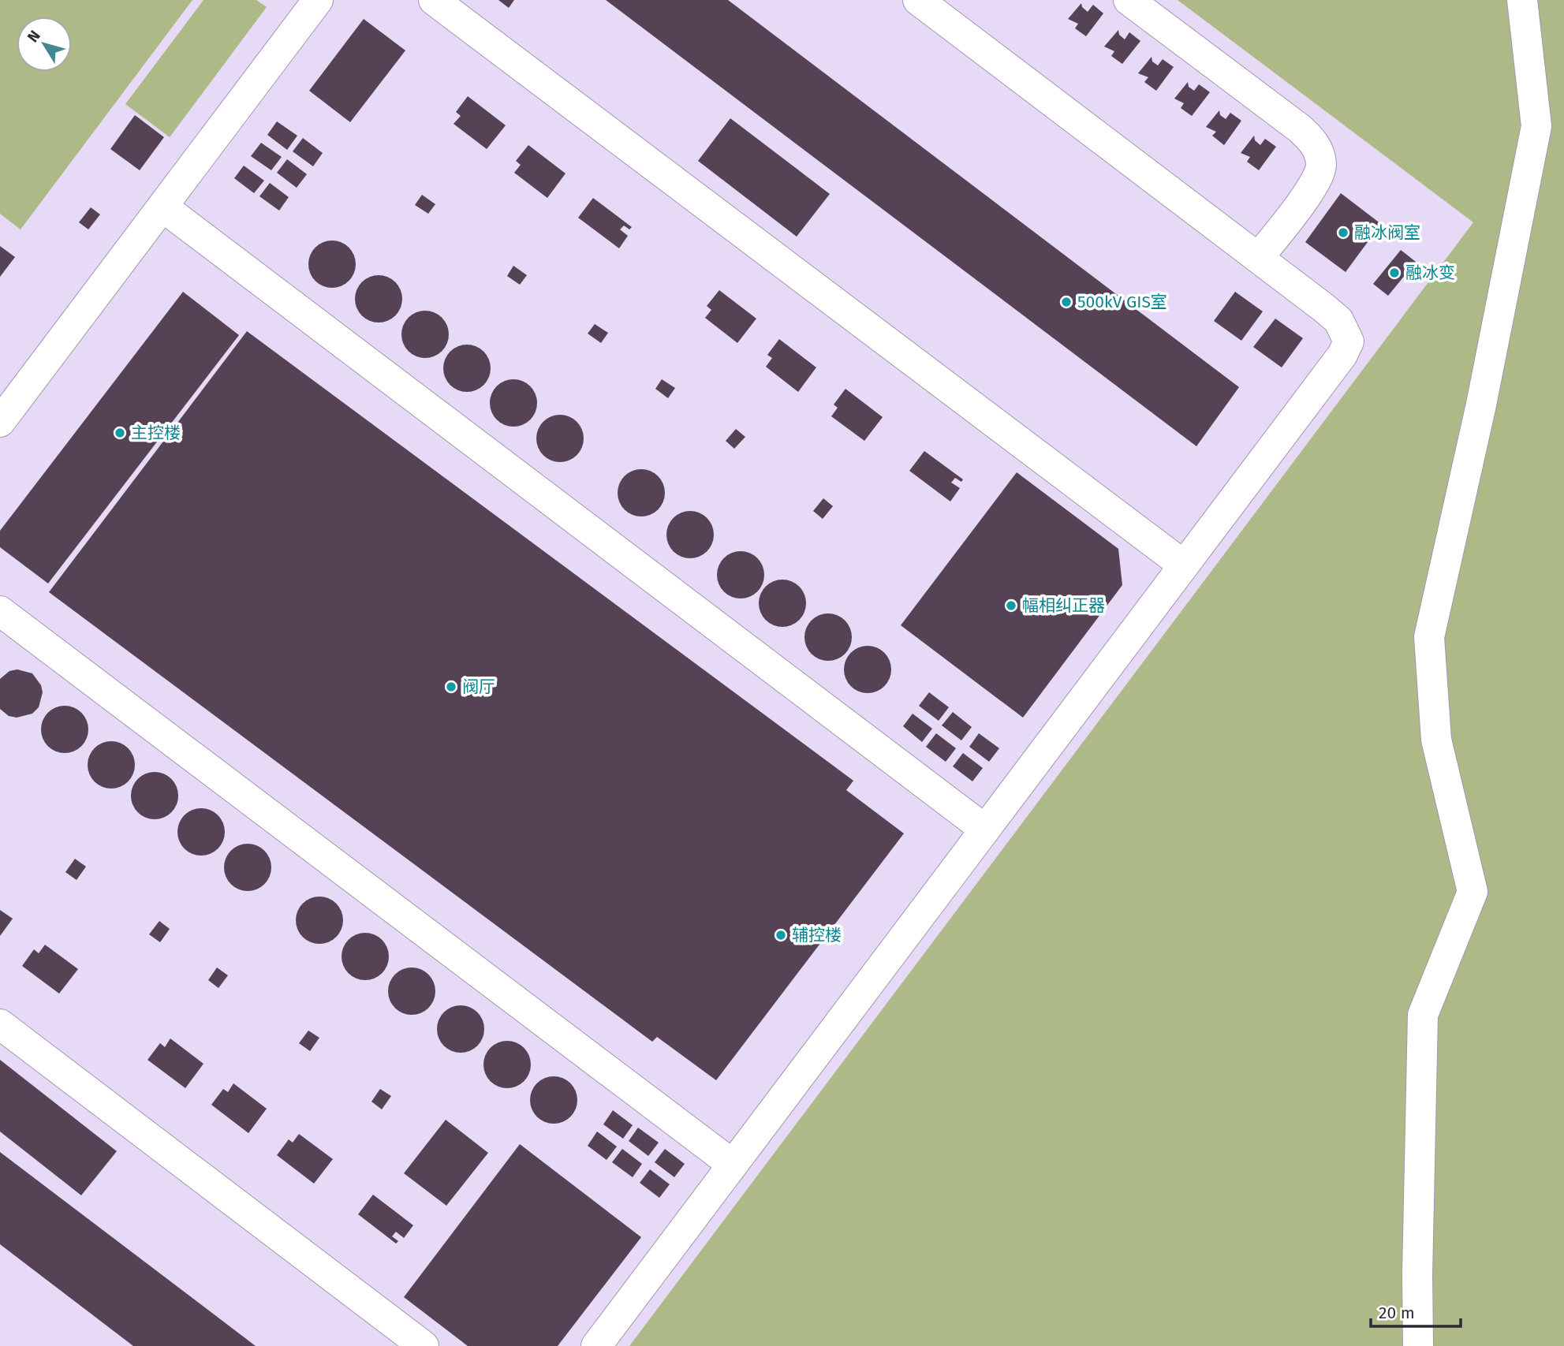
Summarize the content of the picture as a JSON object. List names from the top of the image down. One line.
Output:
{"places":["融冰阀室","融冰变","500kV GIS室","主控楼","幅相纠正器","阀厅","辅控楼"],"scale_bar":"20 m","north":"top left"}
